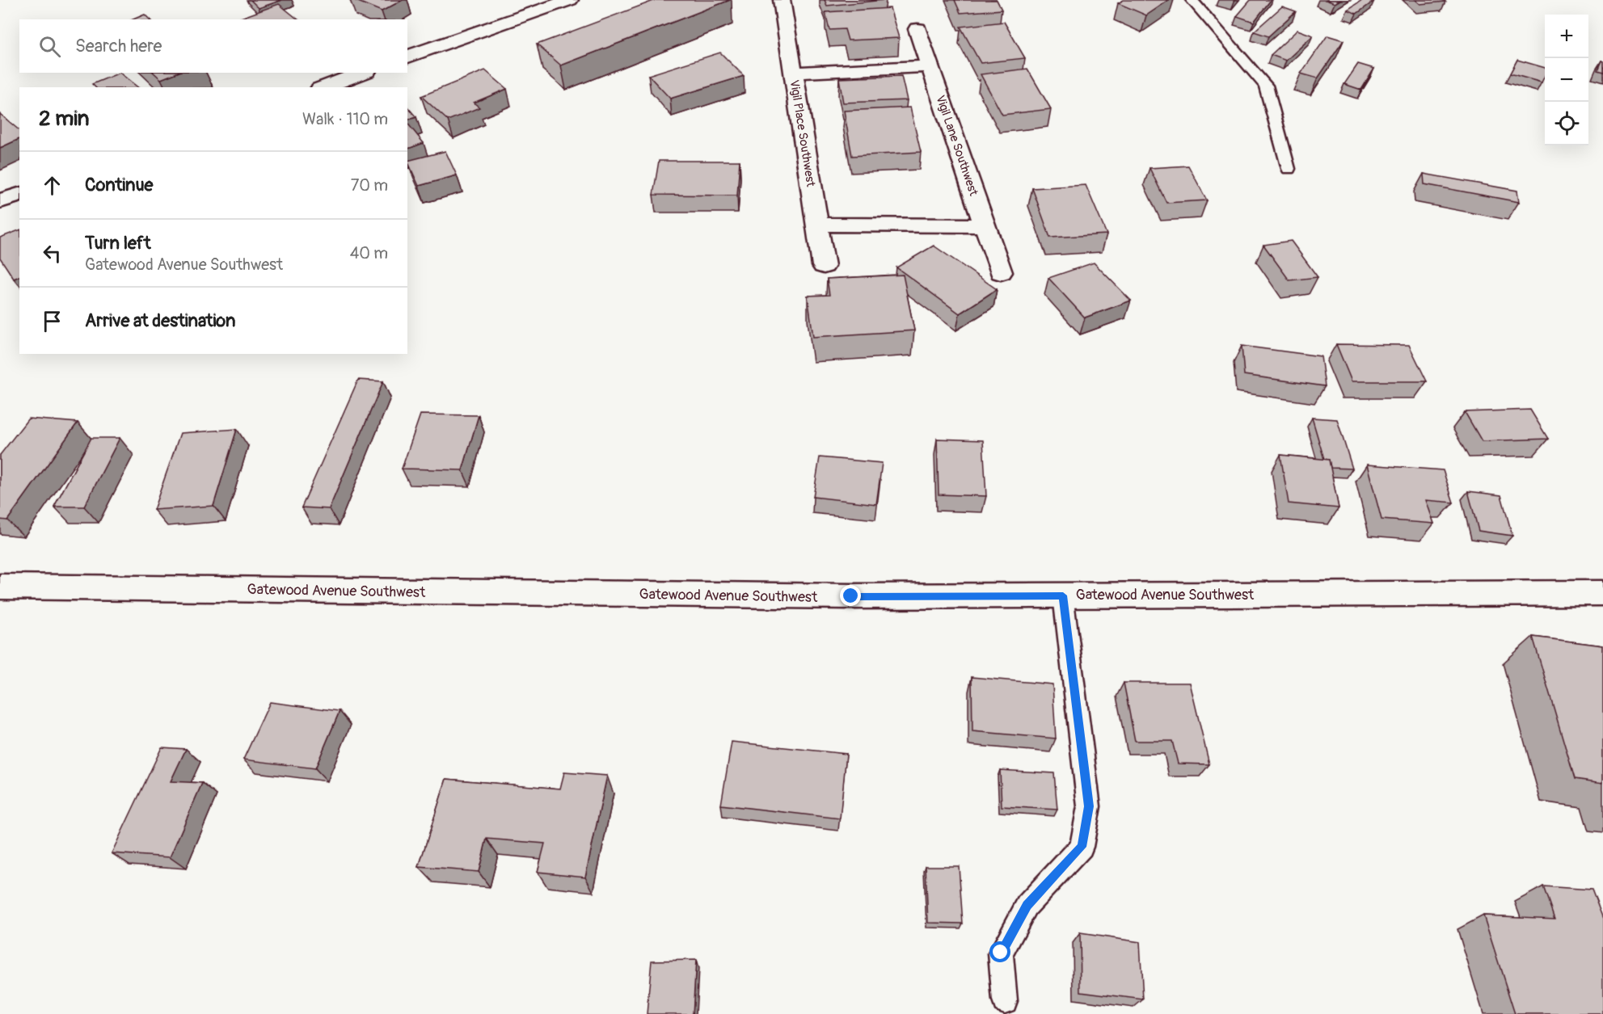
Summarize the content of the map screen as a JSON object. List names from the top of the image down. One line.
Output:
{"streets":{"street":["Vigil Place Southwest","Vigil Lane Southwest","Gatewood Avenue Southwest"]},"page":{"map_buttons":["+","−"],"search":"Search here","heading":["2 min","Walk · 110 m"],"list":[["Continue","70 m"],["Turn left","Gatewood Avenue Southwest","40 m"],"Arrive at destination"]}}
